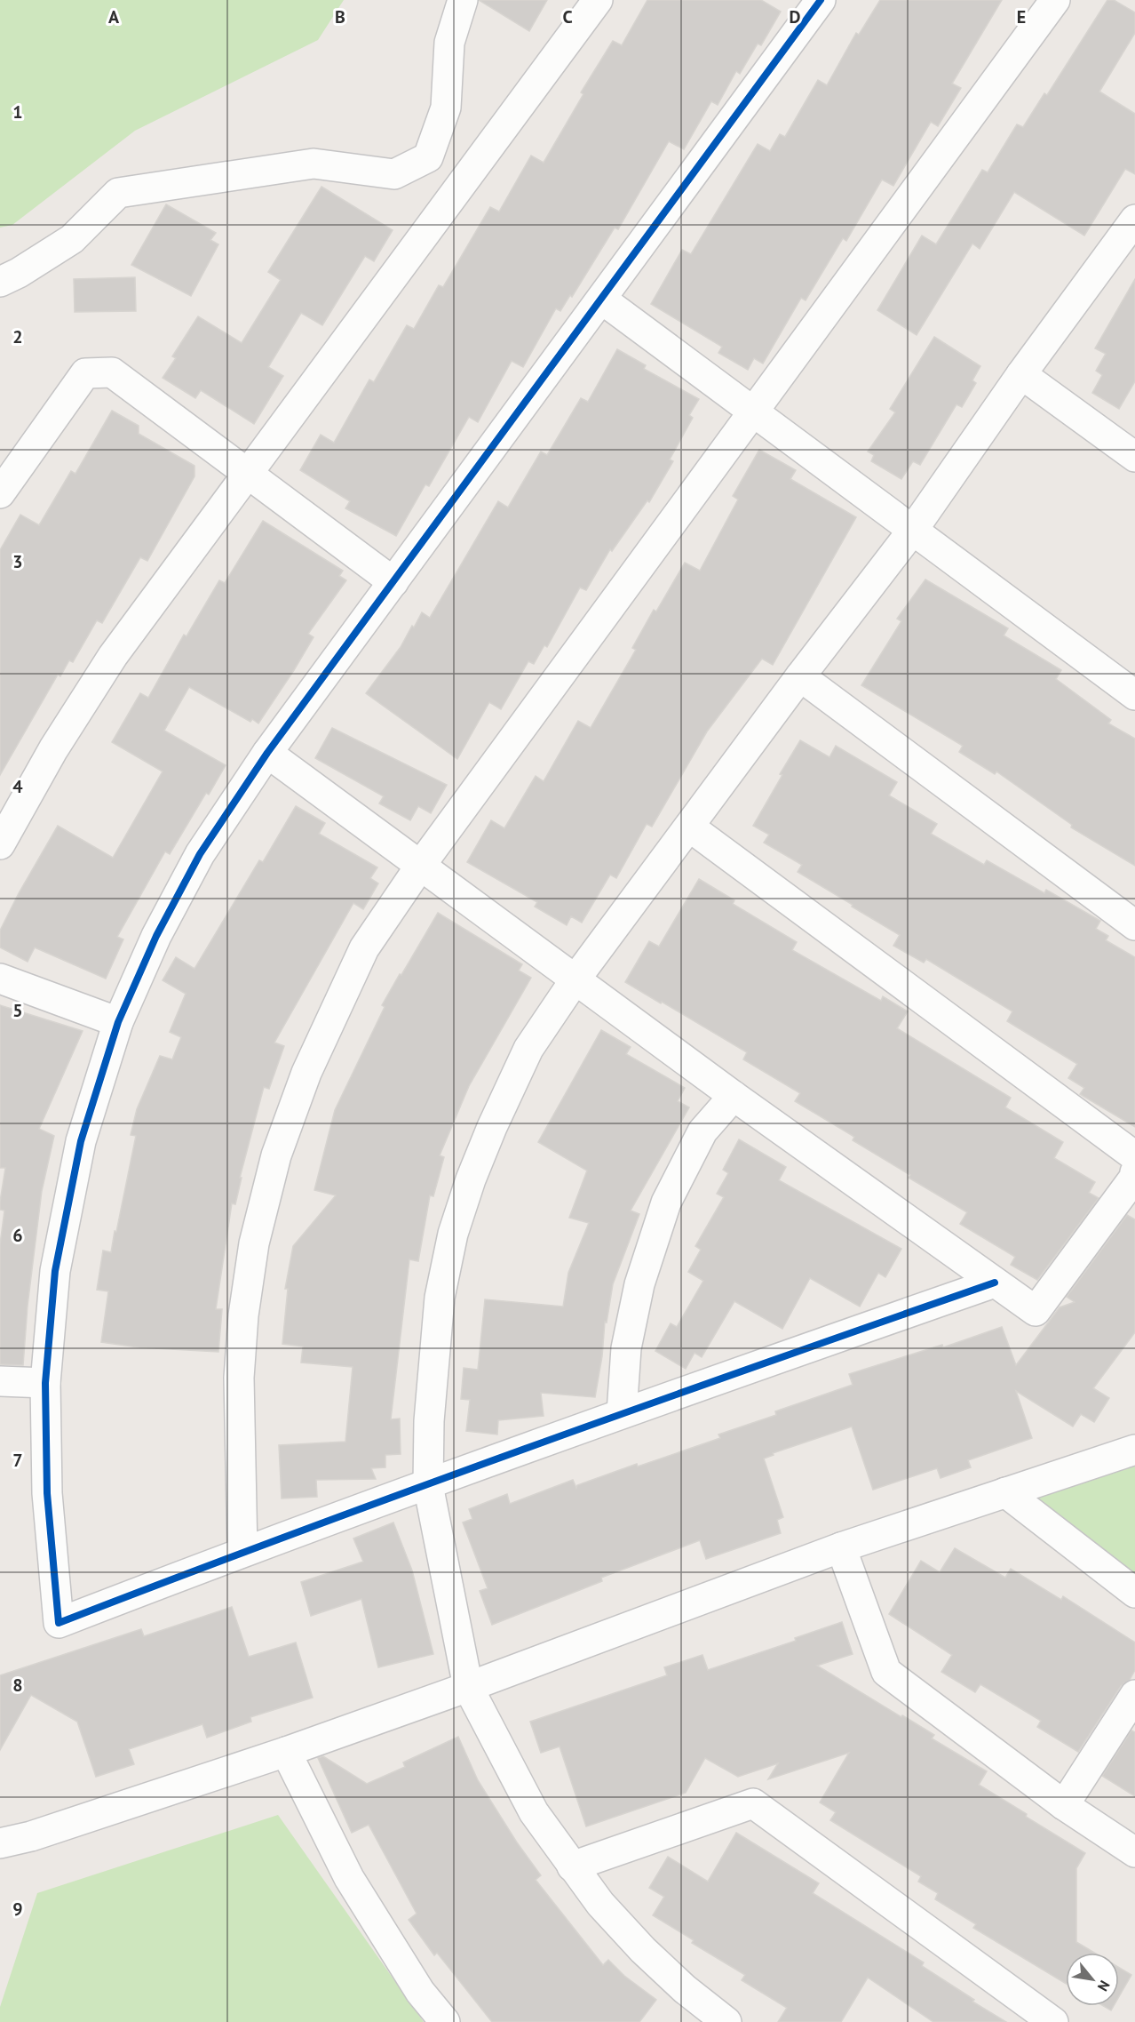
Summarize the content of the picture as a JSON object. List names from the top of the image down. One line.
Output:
{"north":"bottom right","grid":{"columns":["A","B","C","D","E"],"rows":["1","2","3","4","5","6","7","8","9"]}}
